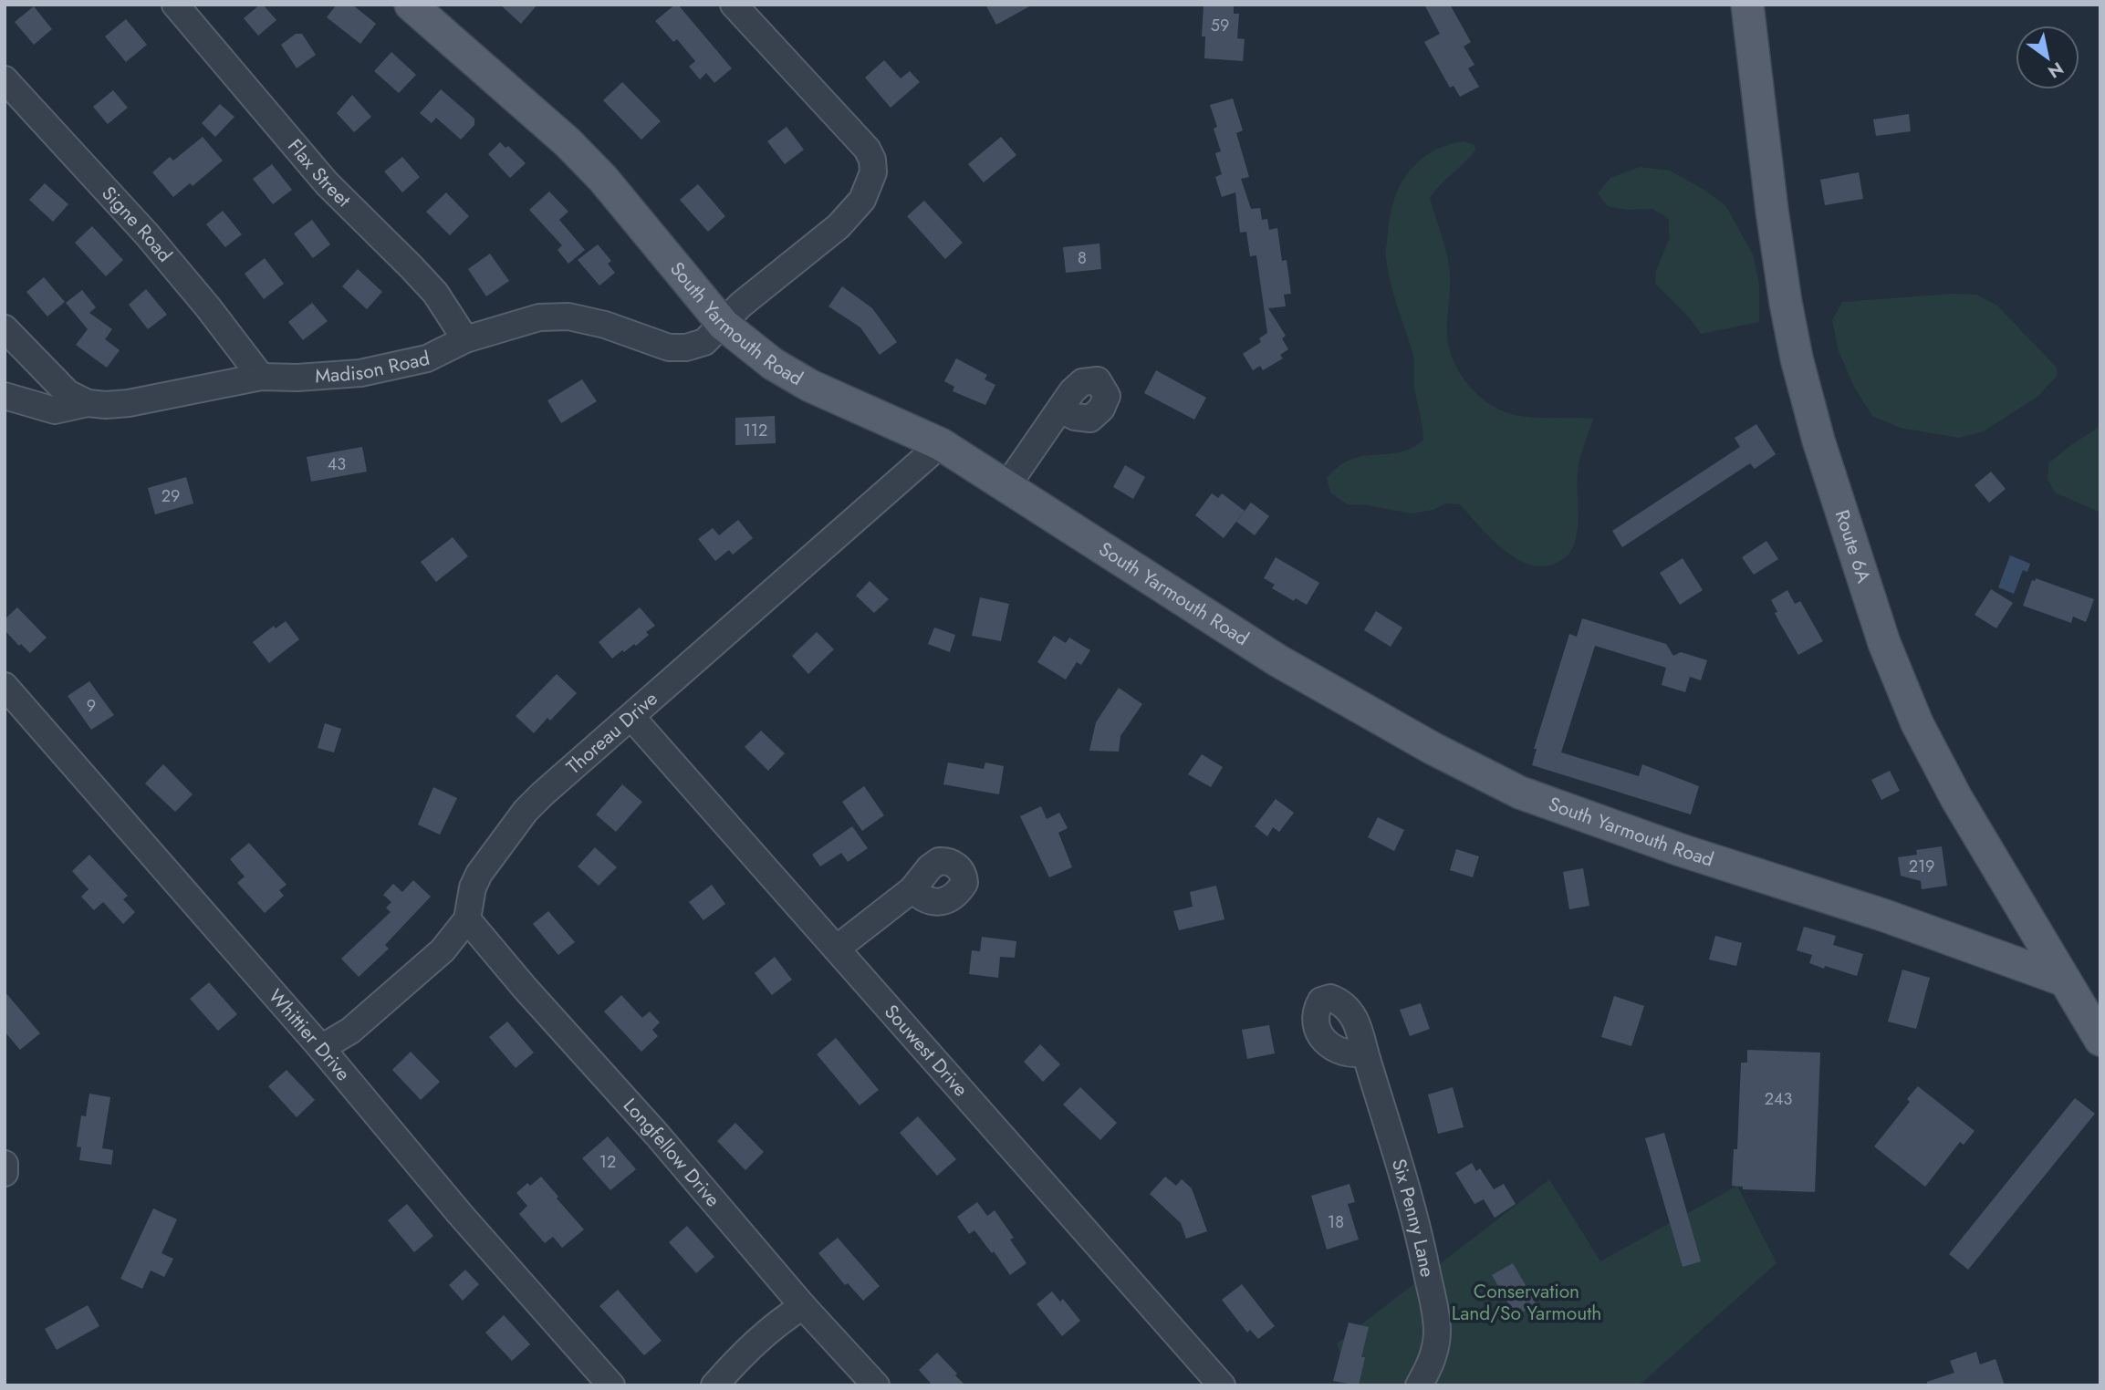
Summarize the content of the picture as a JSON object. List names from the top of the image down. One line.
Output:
{"streets":{"main road":["South Yarmouth Road","Route 6A"],"street":["Flax Street","Signe Road","Madison Road","Thoreau Drive","Whittier Drive","Souwest Drive","Longfellow Drive","Six Penny Lane"]},"crossings":[["Flax Street","Madison Road"],["Signe Road","Madison Road"],["South Yarmouth Road","Madison Road"],["South Yarmouth Road","Route 6A"],["South Yarmouth Road","Thoreau Drive"],["Thoreau Drive","Whittier Drive"],["Thoreau Drive","Souwest Drive"],["Thoreau Drive","Longfellow Drive"]],"parks":["Conservation Land/So Yarmouth"],"house_numbers":["59","8","112","43","29","9","219","243","12","18"],"north":"bottom right"}
